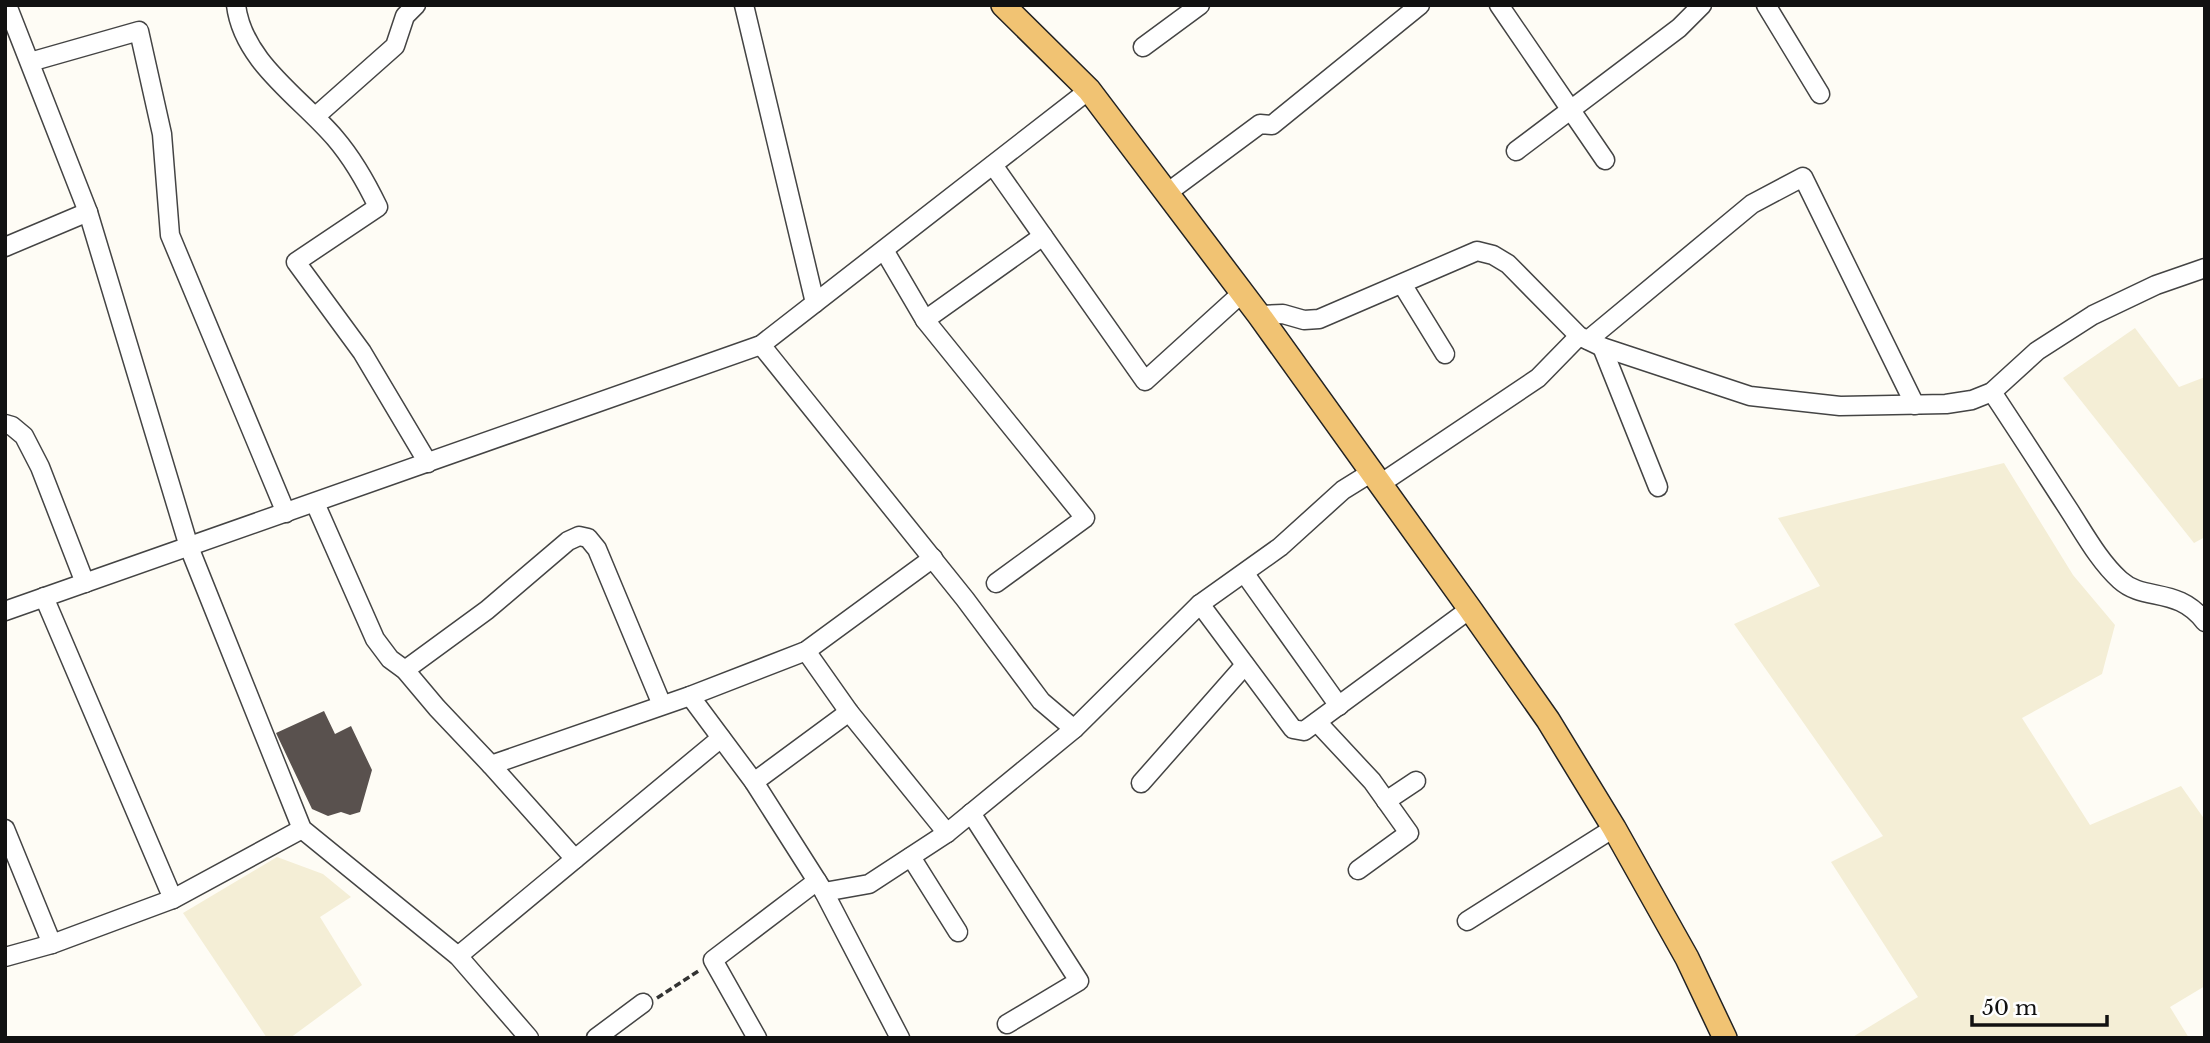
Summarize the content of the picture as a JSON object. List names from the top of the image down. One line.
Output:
{"scale_bar":"50 m"}
